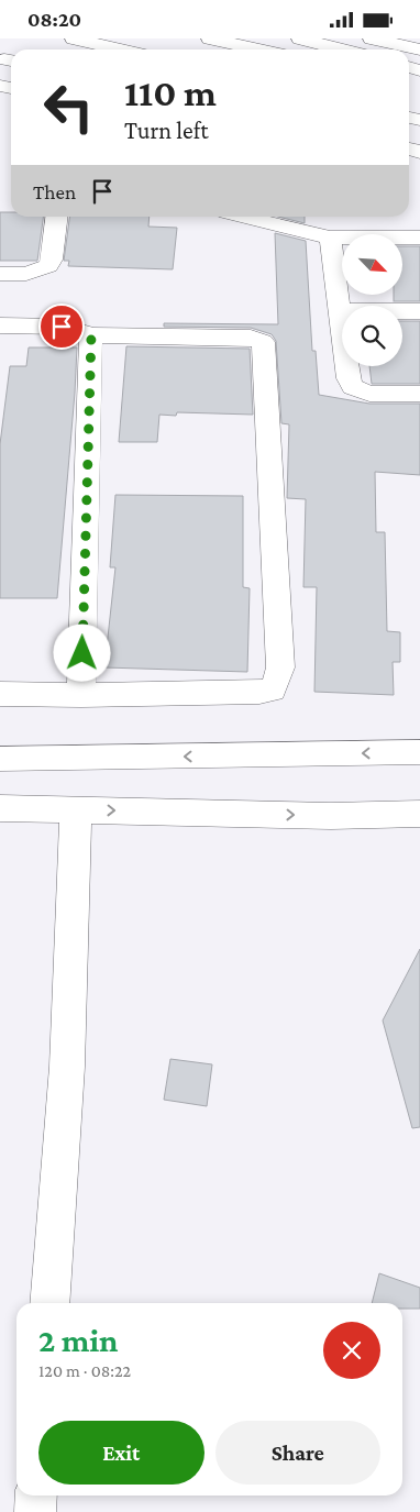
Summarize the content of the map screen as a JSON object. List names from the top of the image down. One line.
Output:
{"north":"bottom right","page":{"status":"08:20","turn":["110 m","Turn left"],"then":"Then","heading":["2 min","120 m · 08:22"],"buttons":["Exit","Share"]}}
